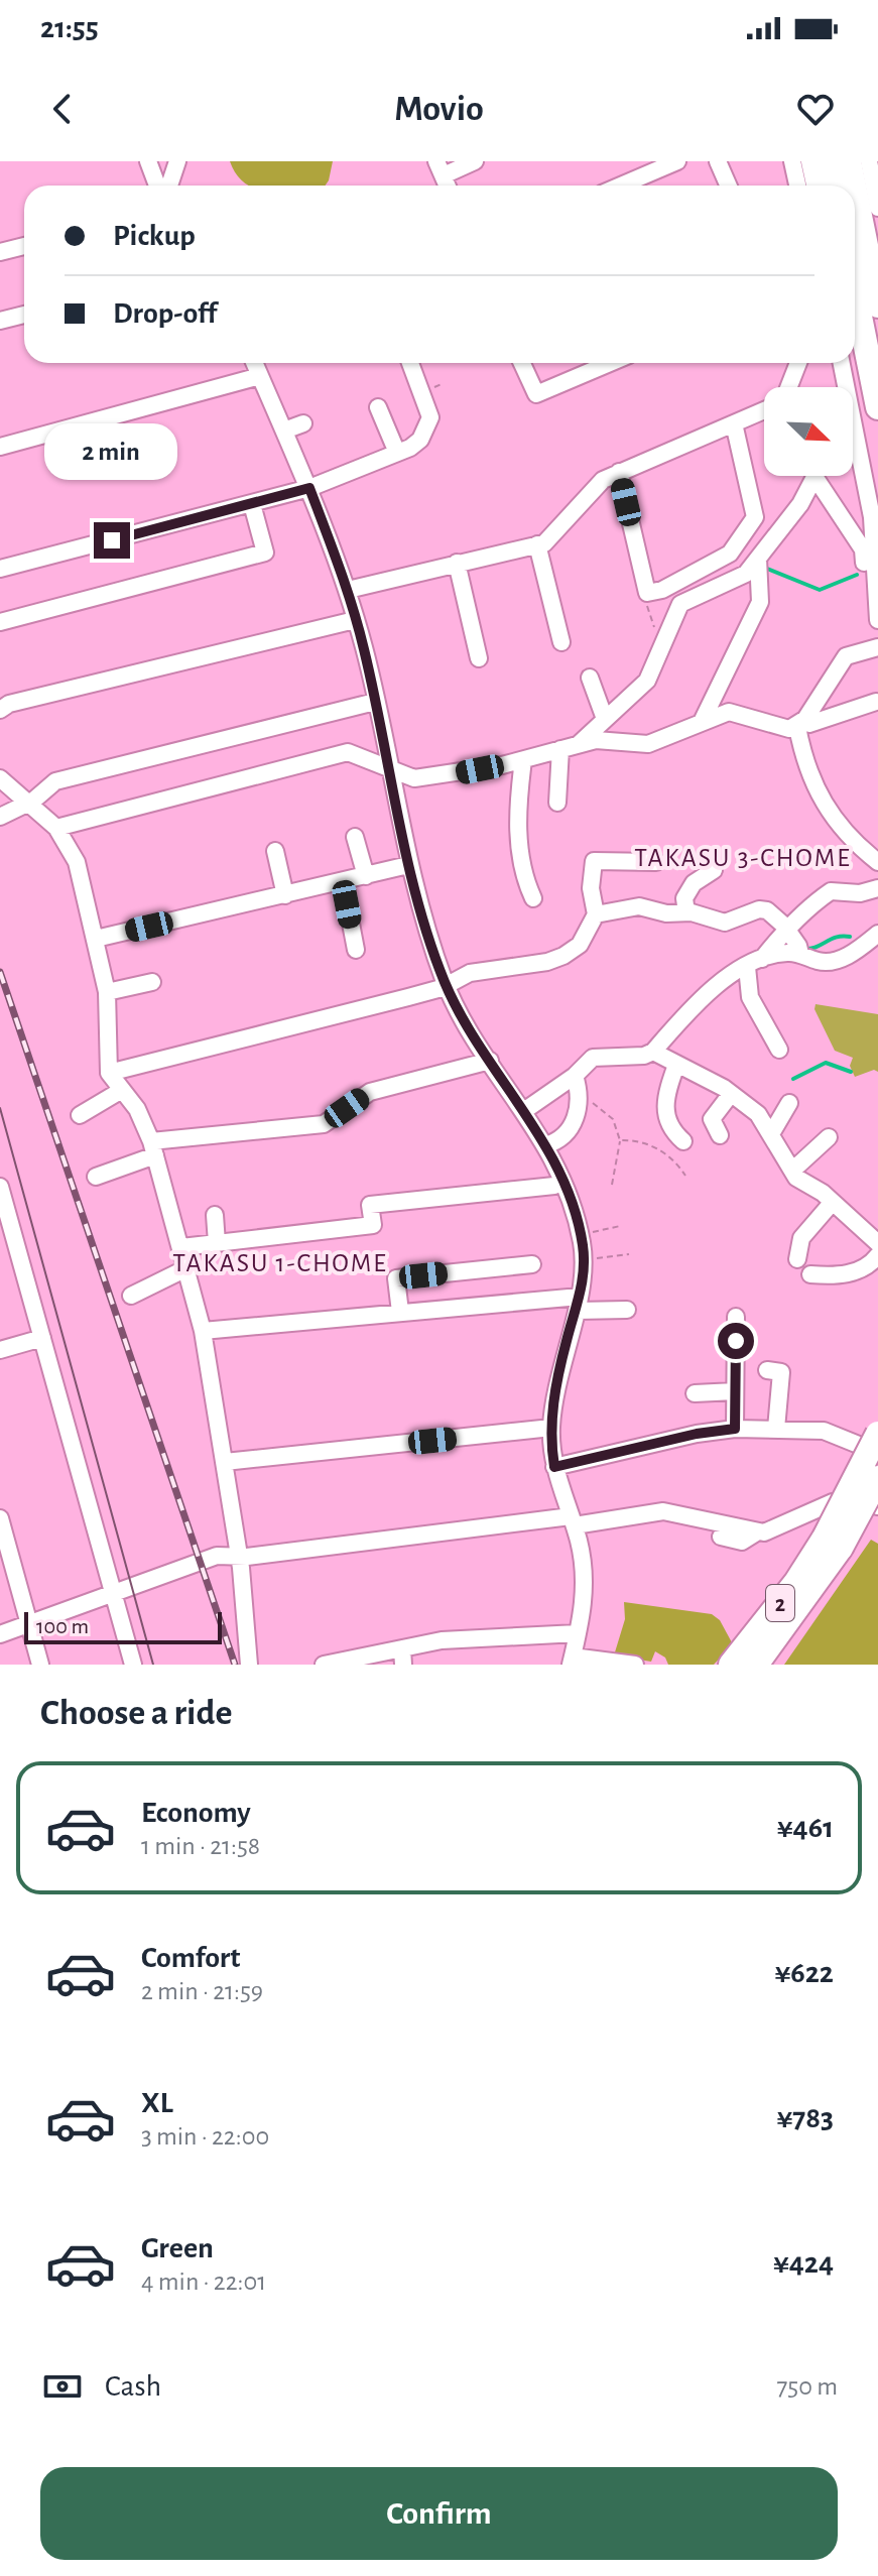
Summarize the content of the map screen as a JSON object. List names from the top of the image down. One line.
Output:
{"streets":{"highway":["2"]},"districts":["TAKASU 3-CHOME","TAKASU 1-CHOME"],"scale_bar":"100 m","north":"bottom right","page":{"status":"21:55","header":"Movio","banner":["Pickup","Drop-off"],"bubble":"2 min","scale":"100 m","heading":"Choose a ride","list":[{"name":"Economy","note":"1 min · 21:58","value":"¥461"},{"name":"Comfort","note":"2 min · 21:59","value":"¥622"},{"name":"XL","note":"3 min · 22:00","value":"¥783"},{"name":"Green","note":"4 min · 22:01","value":"¥424"}],"pay":["Cash","750 m"],"buttons":"Confirm"}}
